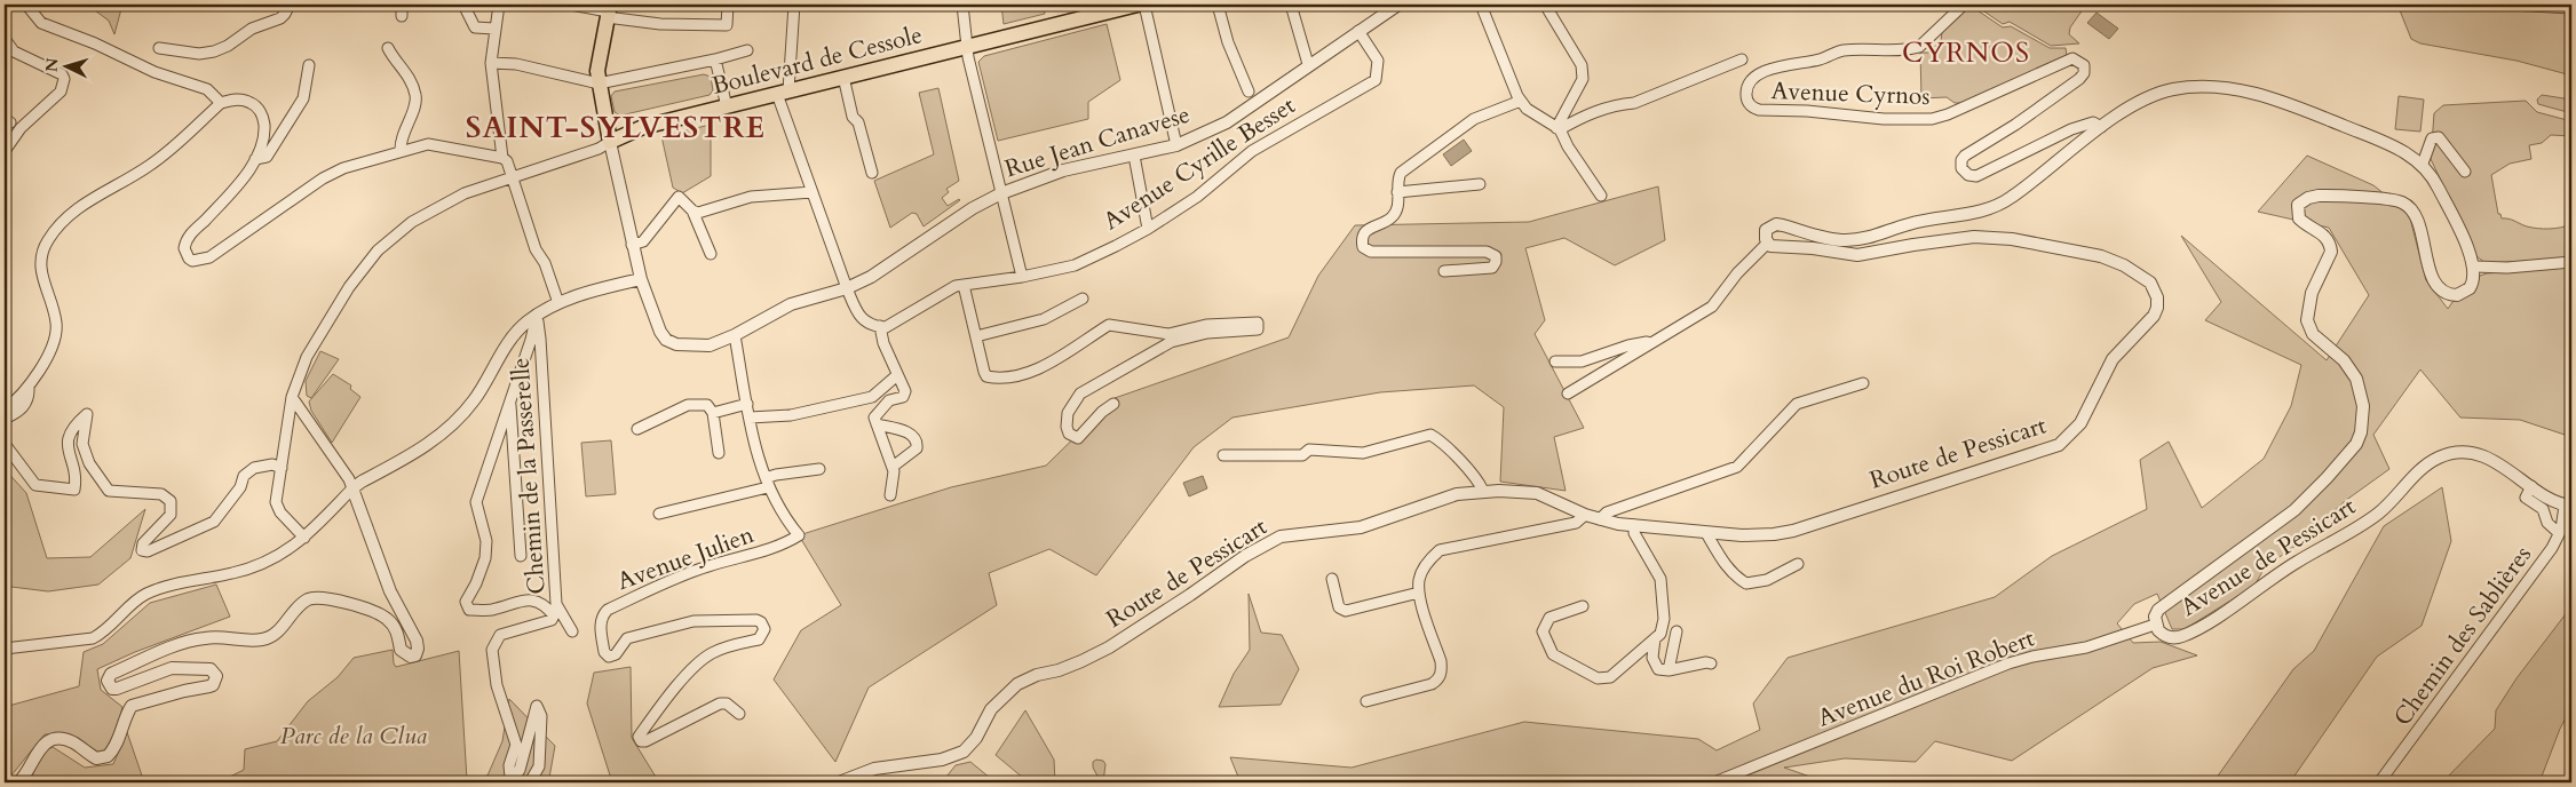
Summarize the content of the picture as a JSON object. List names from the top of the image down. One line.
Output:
{"streets":{"main road":["Boulevard de Cessole"],"street":["Avenue Cyrnos","Rue Jean Canavese","Avenue Cyrille Besset","Route de Pessicart","Chemin de la Passerelle","Avenue de Pessicart","Avenue Julien","Chemin des Sablières","Avenue du Roi Robert"]},"crossings":[["Rue Jean Canavese","Avenue Cyrille Besset"],["Avenue de Pessicart","Chemin des Sablières"],["Avenue de Pessicart","Avenue du Roi Robert"]],"districts":["CYRNOS","SAINT-SYLVESTRE"],"parks":["Parc de la Clua"],"north":"left"}
